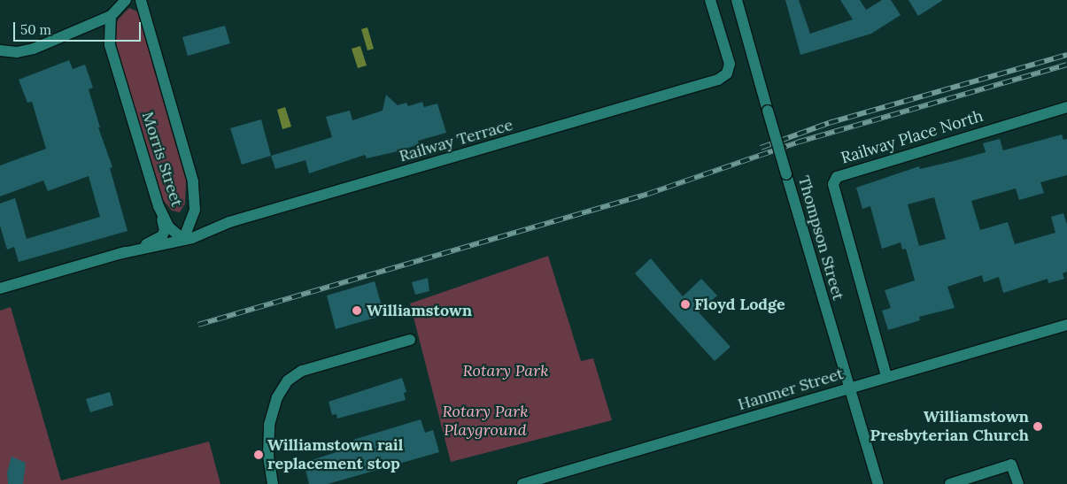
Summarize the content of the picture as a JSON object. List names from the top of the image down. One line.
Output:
{"streets":{"street":["Railway Place North","Railway Terrace","Morris Street","Thompson Street","Hanmer Street"]},"crossings":[["Railway Place North","Hanmer Street"],["Railway Terrace","Morris Street"],["Thompson Street","Hanmer Street"]],"parks":["Rotary Park","Rotary Park Playground"],"places":["Floyd Lodge","Williamstown","Williamstown Presbyterian Church","Williamstown rail replacement stop"],"scale_bar":"50 m"}
